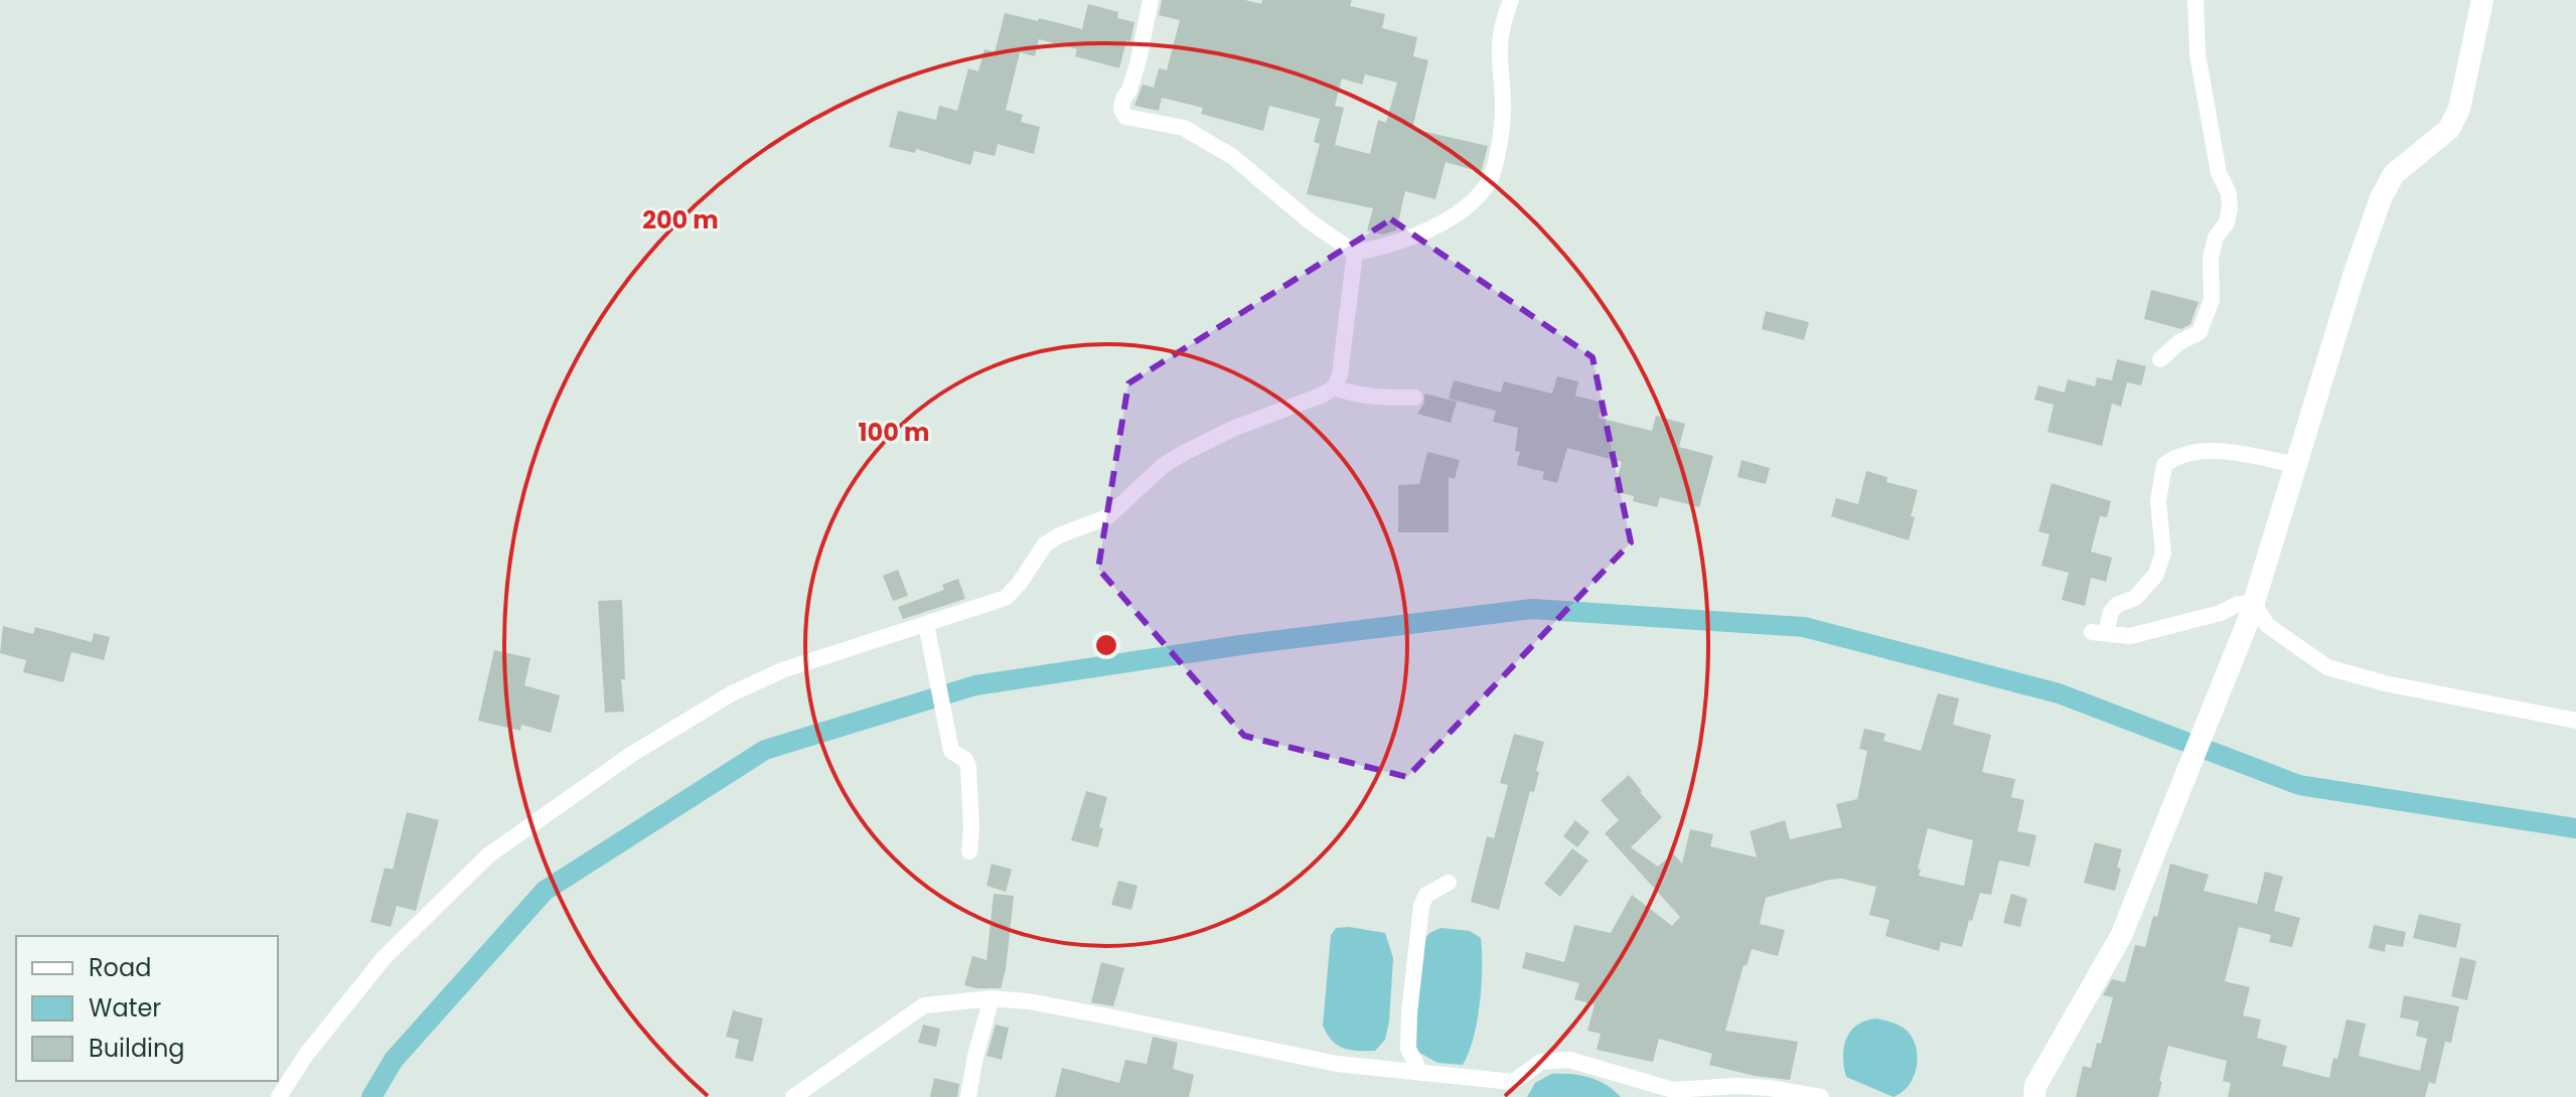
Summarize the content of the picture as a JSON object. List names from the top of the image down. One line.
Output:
{"legend":["Road","Water","Building"],"rings":["200 m","100 m"]}
